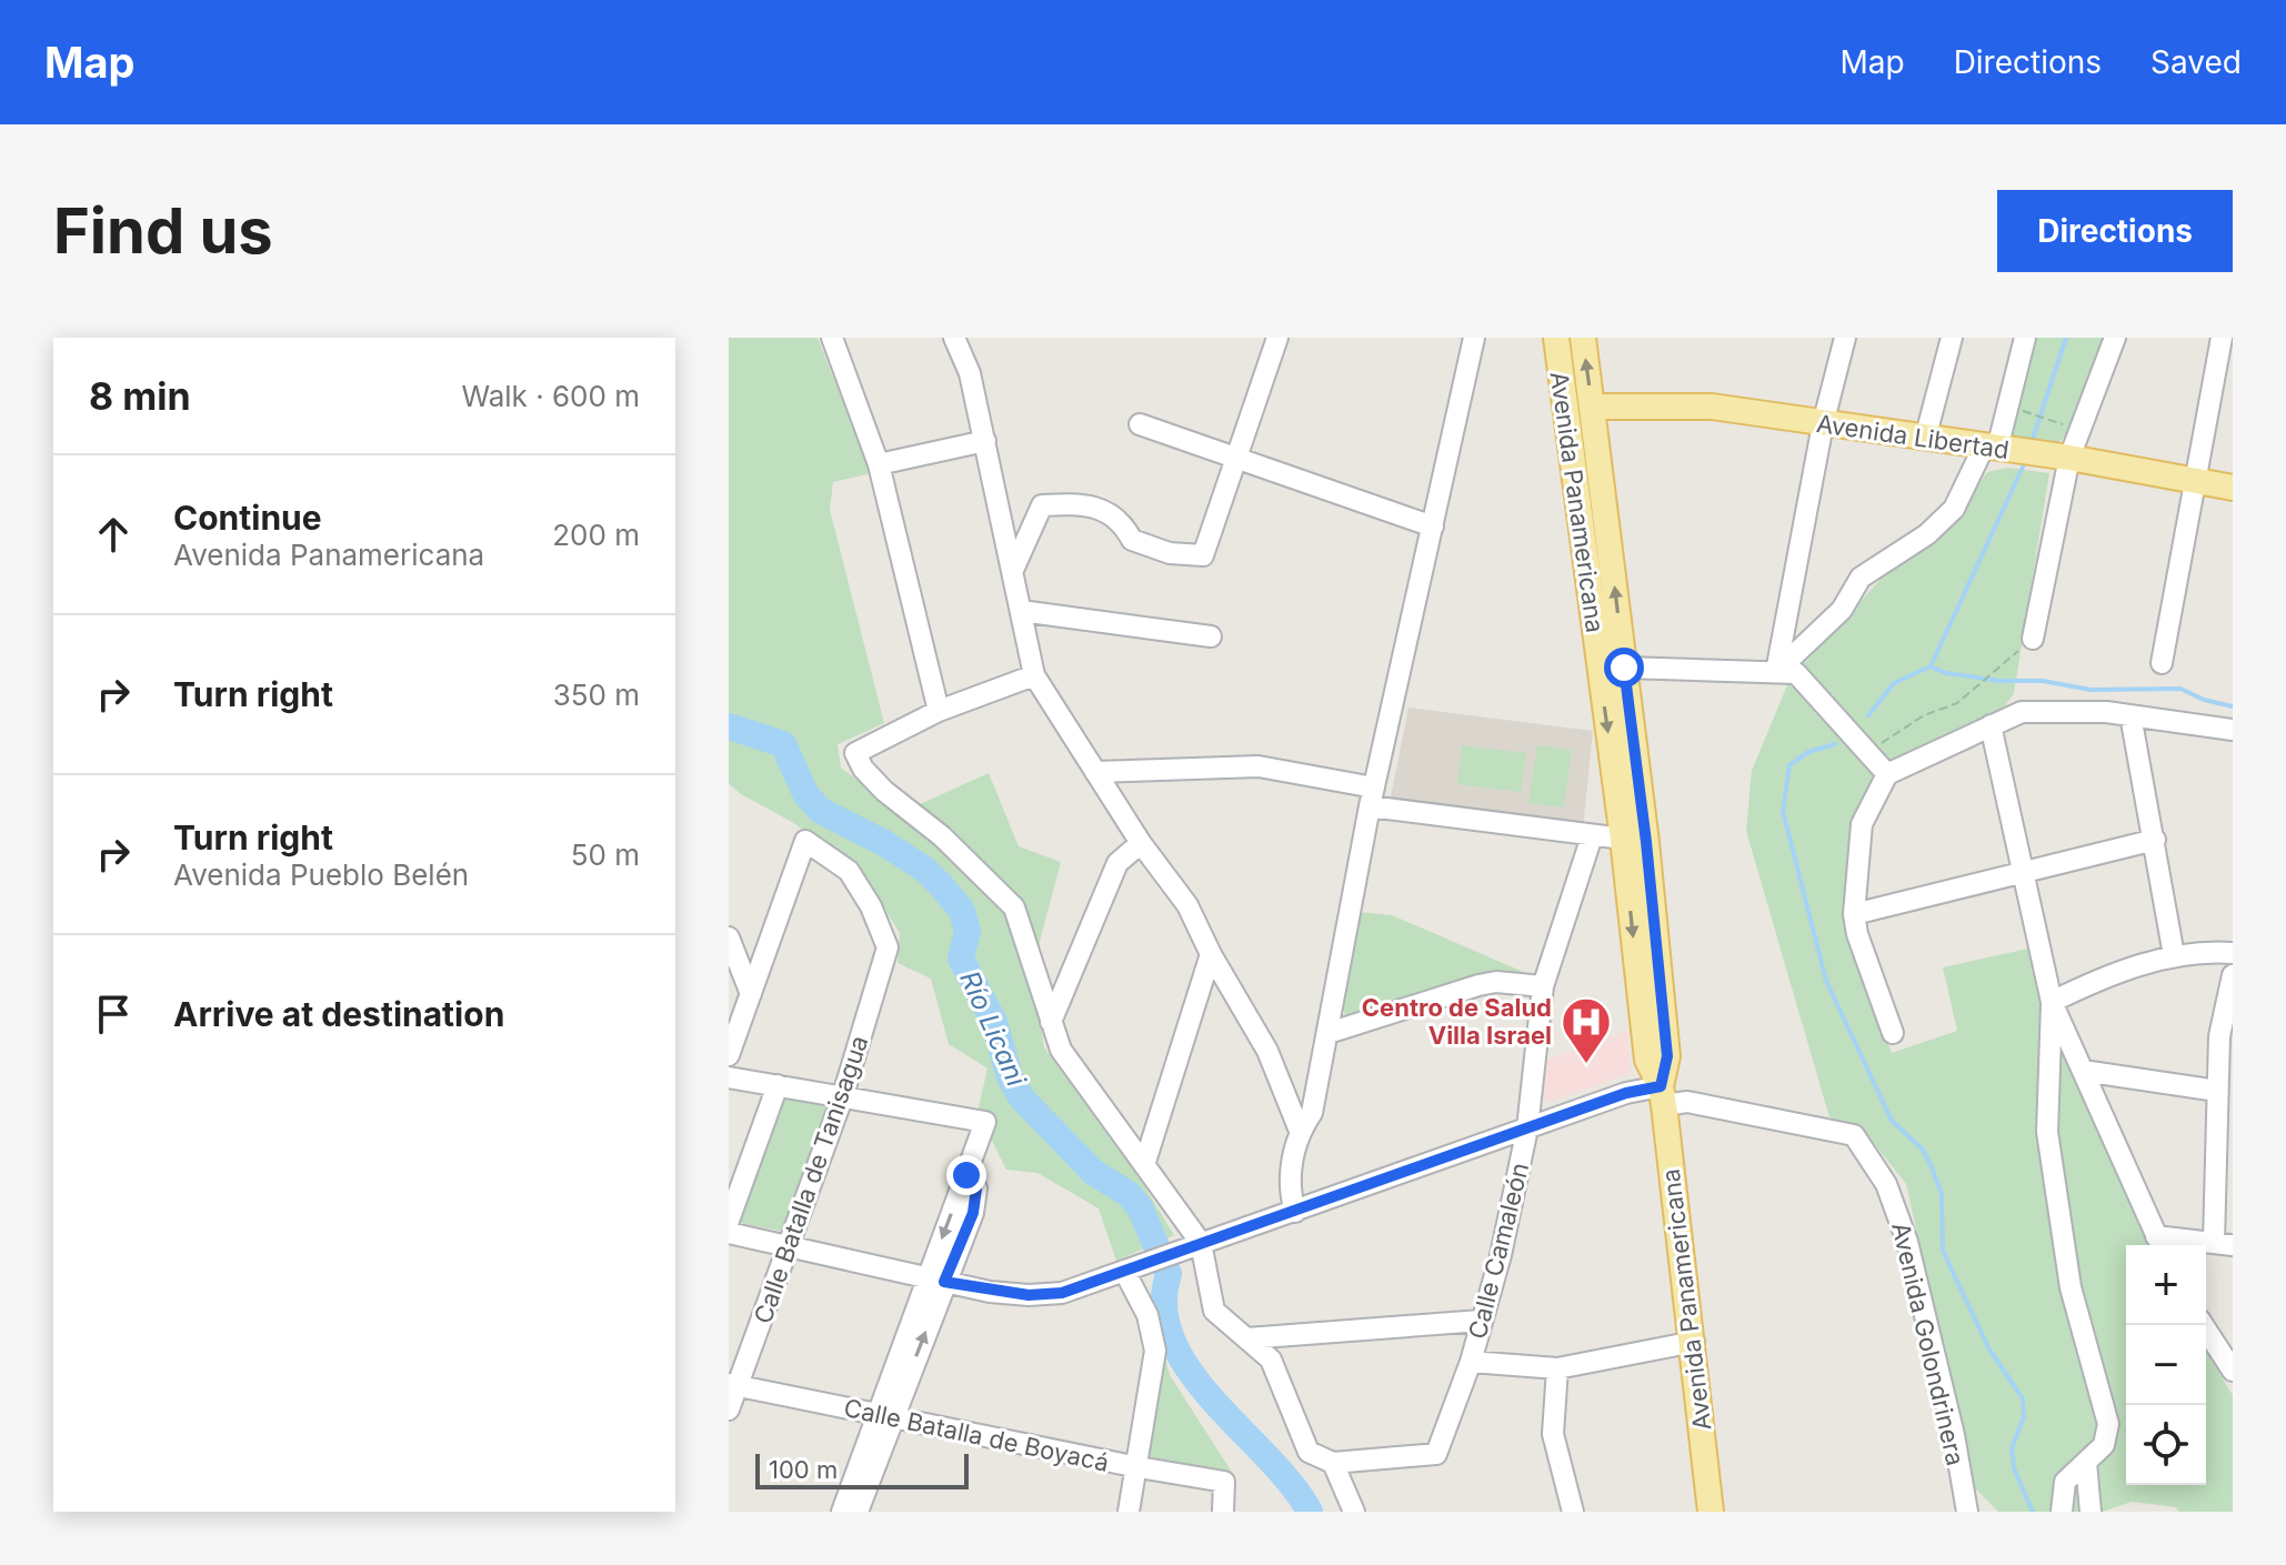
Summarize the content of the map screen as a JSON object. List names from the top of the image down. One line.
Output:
{"streets":{"main road":["Avenida Libertad","Avenida Panamericana"],"street":["Calle Batalla de Tanisagua","Calle Camaleón","Avenida Golondrinera","Calle Batalla de Boyacá"]},"crossings":[["Avenida Libertad","Avenida Panamericana"],["Avenida Panamericana","Avenida Golondrinera"],["Calle Batalla de Tanisagua","Calle Batalla de Boyacá"]],"water":["Río Licani"],"places":{"hospital":["Centro de Salud Villa Israel"]},"scale_bar":"100 m","page":{"header":"Map","nav":["Map","Directions","Saved"],"buttons":"Directions","title":"Find us","heading":["8 min","Walk · 600 m"],"list":[["Continue","Avenida Panamericana","200 m"],["Turn right","350 m"],["Turn right","Avenida Pueblo Belén","50 m"],"Arrive at destination"],"map_buttons":["+","−"],"scale":"100 m"}}
